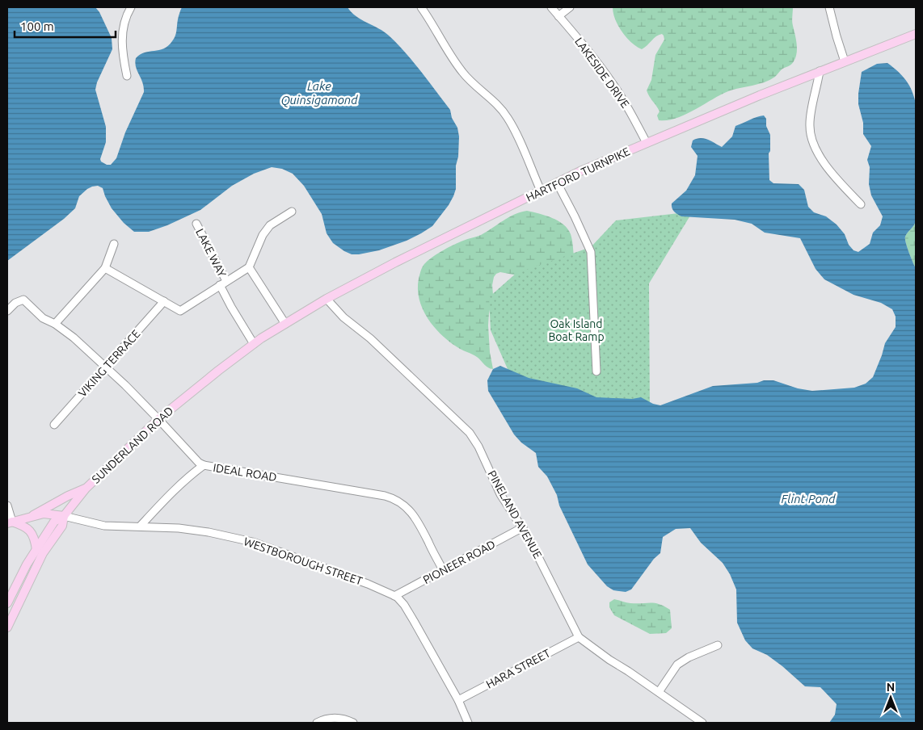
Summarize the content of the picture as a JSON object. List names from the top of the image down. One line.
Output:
{"streets":{"main road":["HARTFORD TURNPIKE","SUNDERLAND ROAD"],"street":["LAKESIDE DRIVE","LAKE WAY","VIKING TERRACE","IDEAL ROAD","PINELAND AVENUE","WESTBOROUGH STREET","PIONEER ROAD","HARA STREET"]},"crossings":[["LAKESIDE DRIVE","HARTFORD TURNPIKE"],["HARTFORD TURNPIKE","LAKE WAY"],["HARTFORD TURNPIKE","SUNDERLAND ROAD"],["HARTFORD TURNPIKE","PINELAND AVENUE"],["LAKE WAY","SUNDERLAND ROAD"],["VIKING TERRACE","IDEAL ROAD"],["SUNDERLAND ROAD","IDEAL ROAD"],["SUNDERLAND ROAD","WESTBOROUGH STREET"],["IDEAL ROAD","PIONEER ROAD"],["PINELAND AVENUE","PIONEER ROAD"],["PINELAND AVENUE","HARA STREET"],["WESTBOROUGH STREET","PIONEER ROAD"],["WESTBOROUGH STREET","HARA STREET"]],"water":["Lake Quinsigamond","Flint Pond"],"parks":["Oak Island Boat Ramp"],"scale_bar":"100 m","north":"top"}
